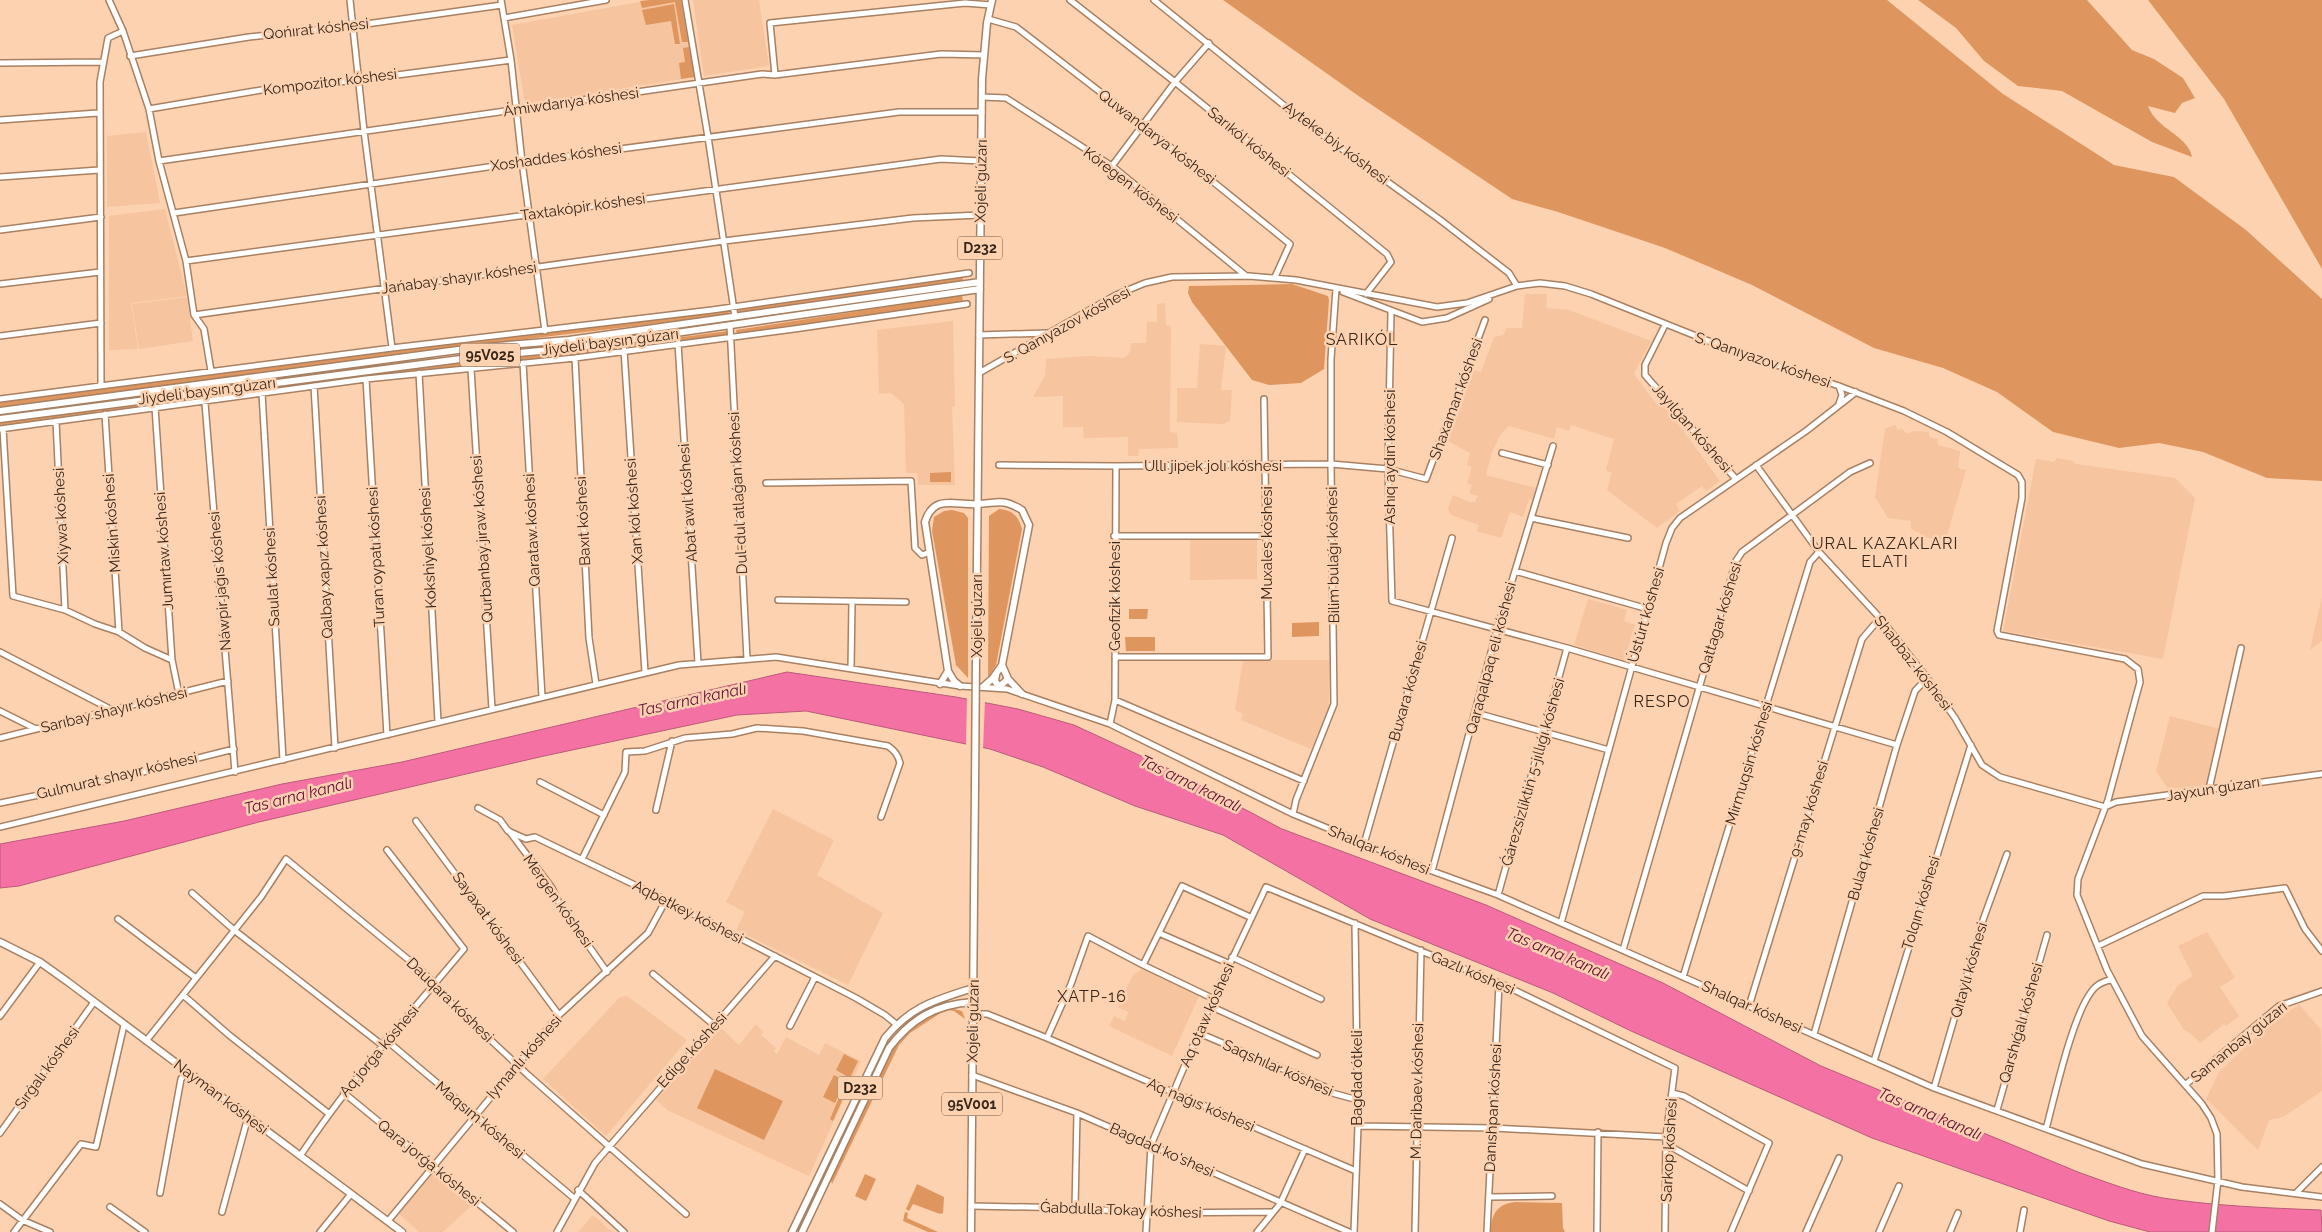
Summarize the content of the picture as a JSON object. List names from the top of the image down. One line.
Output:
{"streets":{"main road":["Xojeli gúzarı","D232","Jiydeli baysın gúzarı","95V025","Nayman kóshesi","95V001"],"street":["Qońırat kóshesi","Kompozitor kóshesi","Ámiwdarıya kóshesi","Quwandarya kóshesi","Sarıkól kóshesi","Ayteke biy kóshesi","Xoshaddes kóshesi","Kóregen kóshesi","Taxtakópir kóshesi","Jańabay shayır kóshesi","S. Qanıyazov kóshesi","Shaxaman kóshesi","Jayılǵan kóshesi","Ashıq aydın kóshesi","Ullı jipek jolı kóshesi","Dul-dul atlaǵan kóshesi","Abat awıl kóshesi","Xan kól kóshesi","Xiywa kóshesi","Baxıt kóshesi","Miskin kóshesi","Qarataw kóshesi","Qurbanbay jıraw kóshesi","Muxales kóshesi","Kokshiyel kóshesi","Jumırtaw kóshesi","Bilim bulaǵı kóshesi","Turan oypatı kóshesi","Qalbay xapız kóshesi","Saulat kóshesi","Náwpir jaǵıs kóshesi","Geofizik kóshesi","Ústúrt kóshesi","Qattagar kóshesi","Qaraqalpaq eli kóshesi","Shabbaz kóshesi","Buxara kóshesi","Sarıbay shayır kóshesi","Mirmuqsin kóshesi","Ǵárezsizliktiń 5-jıllıǵı kóshesi","Gulmurat shayır kóshesi","Jayxun gúzarı","9-may kóshesi","Shalqar kóshesi","Bulaq kóshesi","Mergen kóshesi","Tolqın kóshesi","Aqbetkey kóshesi","Sayaxat kóshesi","Qıtaylı kóshesi","Gazlı kóshesi","Dauqara kóshesi","Aq otaw kóshesi","Qarshıǵalı kóshesi","Samanbay gúzarı","Edige kóshesi","Aq jorǵa kóshesi","Iymanlı kóshesi","Sırǵalı kóshesi","Saqshılar kóshesi","Bagdad ótkeli","M. Daribaev kóshesi","Aq naǵıs kóshesi","Danıshpan kóshesi","Maqsım kóshesi","Bagdad ko'shesi","Sarkop kóshesi","Qara jorǵa kóshesi","Ǵabdulla Tokay kóshesi"]},"crossings":[["Ámiwdarıya kóshesi","Xojeli gúzarı"],["Quwandarya kóshesi","Xojeli gúzarı"],["Quwandarya kóshesi","S. Qanıyazov kóshesi"],["Sarıkól kóshesi","S. Qanıyazov kóshesi"],["Ayteke biy kóshesi","S. Qanıyazov kóshesi"],["Xoshaddes kóshesi","Xojeli gúzarı"],["Xojeli gúzarı","Kóregen kóshesi"],["Xojeli gúzarı","Taxtakópir kóshesi"],["Xojeli gúzarı","D232"],["Xojeli gúzarı","Jańabay shayır kóshesi"],["Xojeli gúzarı","S. Qanıyazov kóshesi"],["Xojeli gúzarı","Jiydeli baysın gúzarı"],["Xojeli gúzarı","Aq naǵıs kóshesi"],["Xojeli gúzarı","Bagdad ko'shesi"],["Xojeli gúzarı","Ǵabdulla Tokay kóshesi"],["Kóregen kóshesi","S. Qanıyazov kóshesi"],["D232","Aqbetkey kóshesi"],["S. Qanıyazov kóshesi","Jayılǵan kóshesi"],["S. Qanıyazov kóshesi","Ashıq aydın kóshesi"],["S. Qanıyazov kóshesi","Bilim bulaǵı kóshesi"],["S. Qanıyazov kóshesi","Ústúrt kóshesi"],["S. Qanıyazov kóshesi","Shabbaz kóshesi"],["S. Qanıyazov kóshesi","Jayxun gúzarı"],["Jiydeli baysın gúzarı","Dul-dul atlaǵan kóshesi"],["Jiydeli baysın gúzarı","Náwpir jaǵıs kóshesi"],["Shaxaman kóshesi","Ullı jipek jolı kóshesi"],["Jayılǵan kóshesi","Ústúrt kóshesi"],["Ashıq aydın kóshesi","Ullı jipek jolı kóshesi"],["Ashıq aydın kóshesi","Buxara kóshesi"],["Ullı jipek jolı kóshesi","Muxales kóshesi"],["Ullı jipek jolı kóshesi","Bilim bulaǵı kóshesi"],["Ullı jipek jolı kóshesi","Geofizik kóshesi"],["Dul-dul atlaǵan kóshesi","Shalqar kóshesi"],["Abat awıl kóshesi","Shalqar kóshesi"],["Xan kól kóshesi","Shalqar kóshesi"],["Baxıt kóshesi","Shalqar kóshesi"],["Qarataw kóshesi","Shalqar kóshesi"],["Qurbanbay jıraw kóshesi","Shalqar kóshesi"],["Muxales kóshesi","Geofizik kóshesi"],["Kokshiyel kóshesi","Shalqar kóshesi"],["Jumırtaw kóshesi","Sarıbay shayır kóshesi"],["Bilim bulaǵı kóshesi","Shalqar kóshesi"],["Turan oypatı kóshesi","Shalqar kóshesi"],["Qalbay xapız kóshesi","Shalqar kóshesi"],["Saulat kóshesi","Shalqar kóshesi"],["Náwpir jaǵıs kóshesi","Sarıbay shayır kóshesi"],["Náwpir jaǵıs kóshesi","Gulmurat shayır kóshesi"],["Náwpir jaǵıs kóshesi","Shalqar kóshesi"],["Geofizik kóshesi","Shalqar kóshesi"],["Ústúrt kóshesi","Shabbaz kóshesi"],["Ústúrt kóshesi","Shalqar kóshesi"],["Qattagar kóshesi","Shabbaz kóshesi"],["Qattagar kóshesi","Shalqar kóshesi"],["Qaraqalpaq eli kóshesi","Shalqar kóshesi"],["Shabbaz kóshesi","Mirmuqsin kóshesi"],["Shabbaz kóshesi","Jayxun gúzarı"],["Shabbaz kóshesi","9-may kóshesi"],["Shabbaz kóshesi","Bulaq kóshesi"],["Shabbaz kóshesi","Tolqın kóshesi"],["Buxara kóshesi","Shalqar kóshesi"],["Mirmuqsin kóshesi","Shalqar kóshesi"],["Ǵárezsizliktiń 5-jıllıǵı kóshesi","Shalqar kóshesi"],["9-may kóshesi","Shalqar kóshesi"],["Shalqar kóshesi","Bulaq kóshesi"],["Shalqar kóshesi","Tolqın kóshesi"],["Shalqar kóshesi","Qıtaylı kóshesi"],["Shalqar kóshesi","Qarshıǵalı kóshesi"],["Mergen kóshesi","Aqbetkey kóshesi"],["Mergen kóshesi","Iymanlı kóshesi"],["Aqbetkey kóshesi","Edige kóshesi"],["Aqbetkey kóshesi","Iymanlı kóshesi"],["Sayaxat kóshesi","Iymanlı kóshesi"],["Gazlı kóshesi","Aq otaw kóshesi"],["Gazlı kóshesi","Bagdad ótkeli"],["Gazlı kóshesi","M. Daribaev kóshesi"],["Gazlı kóshesi","Danıshpan kóshesi"],["Gazlı kóshesi","Sarkop kóshesi"],["Dauqara kóshesi","Edige kóshesi"],["Dauqara kóshesi","Aq jorǵa kóshesi"],["Dauqara kóshesi","Iymanlı kóshesi"],["Aq otaw kóshesi","Saqshılar kóshesi"],["Aq otaw kóshesi","Aq naǵıs kóshesi"],["Aq otaw kóshesi","Bagdad ko'shesi"],["Aq otaw kóshesi","Ǵabdulla Tokay kóshesi"],["Edige kóshesi","Maqsım kóshesi"],["Aq jorǵa kóshesi","Nayman kóshesi"],["Aq jorǵa kóshesi","Maqsım kóshesi"],["Aq jorǵa kóshesi","Qara jorǵa kóshesi"],["Iymanlı kóshesi","Nayman kóshesi"],["Iymanlı kóshesi","Maqsım kóshesi"],["Iymanlı kóshesi","Qara jorǵa kóshesi"],["Sırǵalı kóshesi","Nayman kóshesi"],["Saqshılar kóshesi","Bagdad ótkeli"],["Bagdad ótkeli","Aq naǵıs kóshesi"]],"districts":["SARIKÓL","URAL KAZAKLARI ELATI","RESPO","XATP-16"],"water":["Tas arna kanalı"]}
